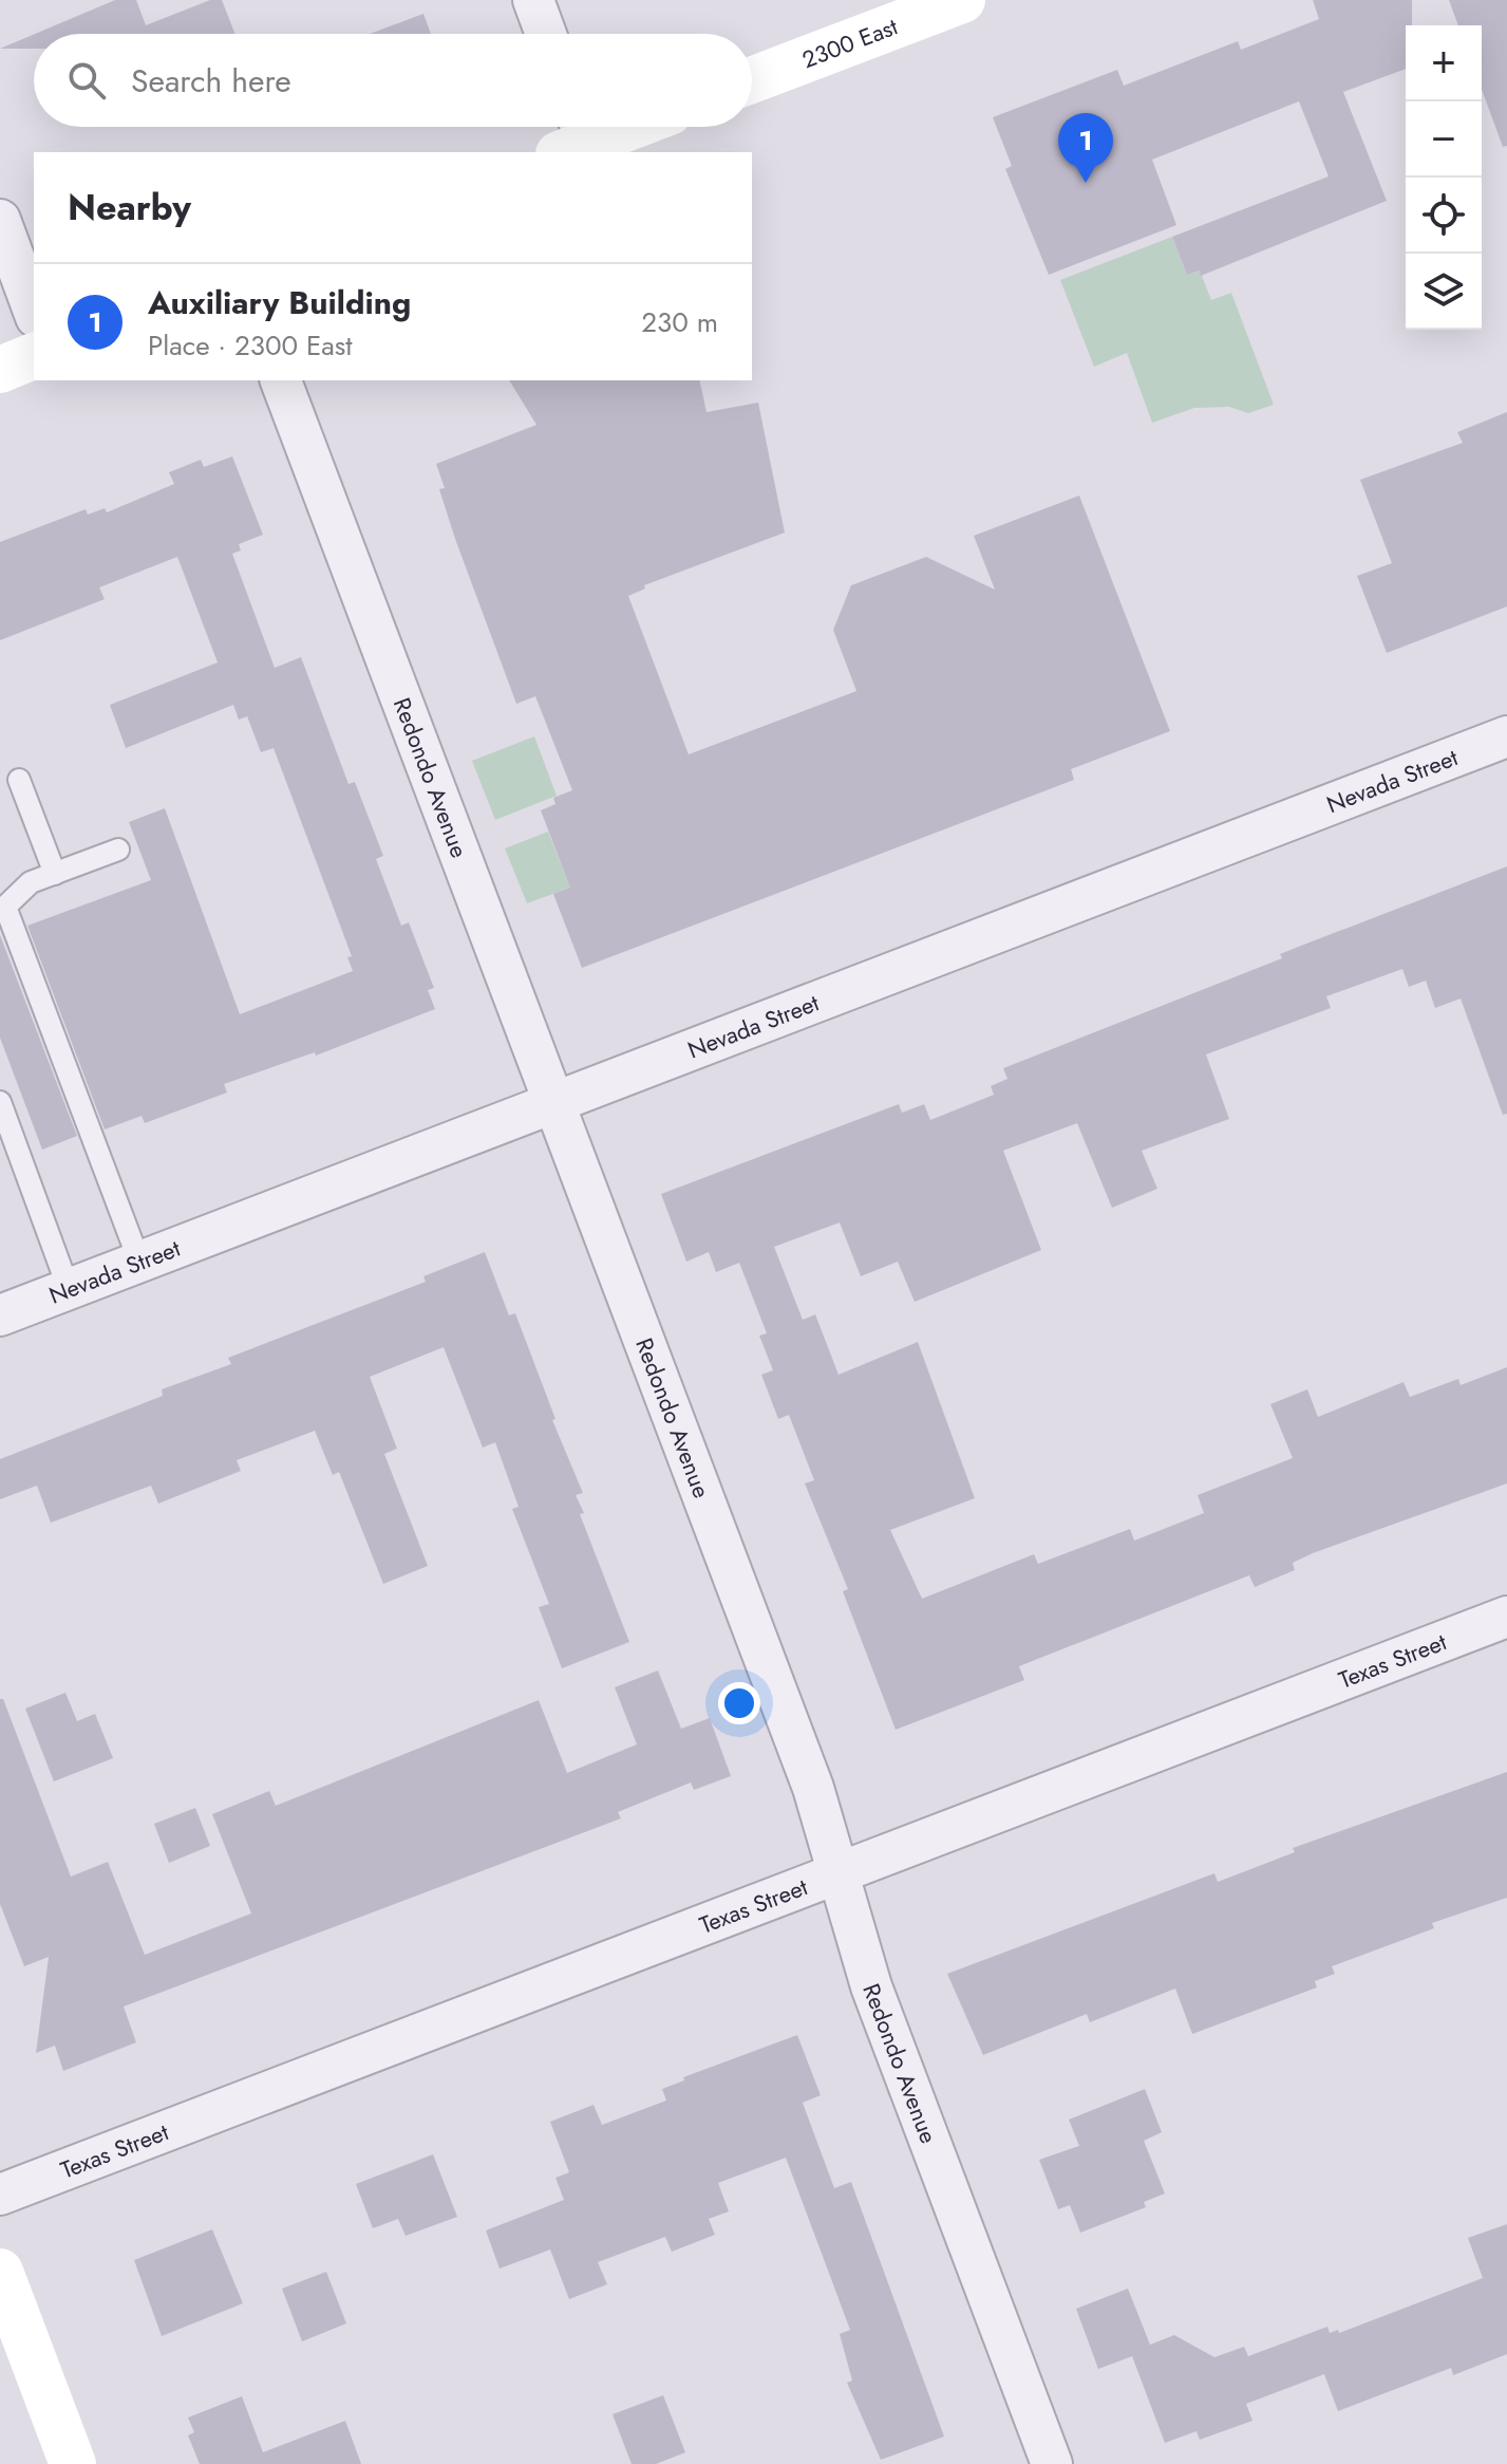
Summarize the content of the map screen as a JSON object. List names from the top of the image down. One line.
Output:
{"streets":{"street":["2300 East","Redondo Avenue","Nevada Street","Texas Street"]},"crossings":[["Redondo Avenue","Nevada Street"],["Redondo Avenue","Texas Street"]],"page":{"map_buttons":["+","−"],"search":"Search here","pins":"1","heading":"Nearby","list":[{"mark":"1","name":"Auxiliary Building","note":"Place · 2300 East","value":"230 m"}]}}
